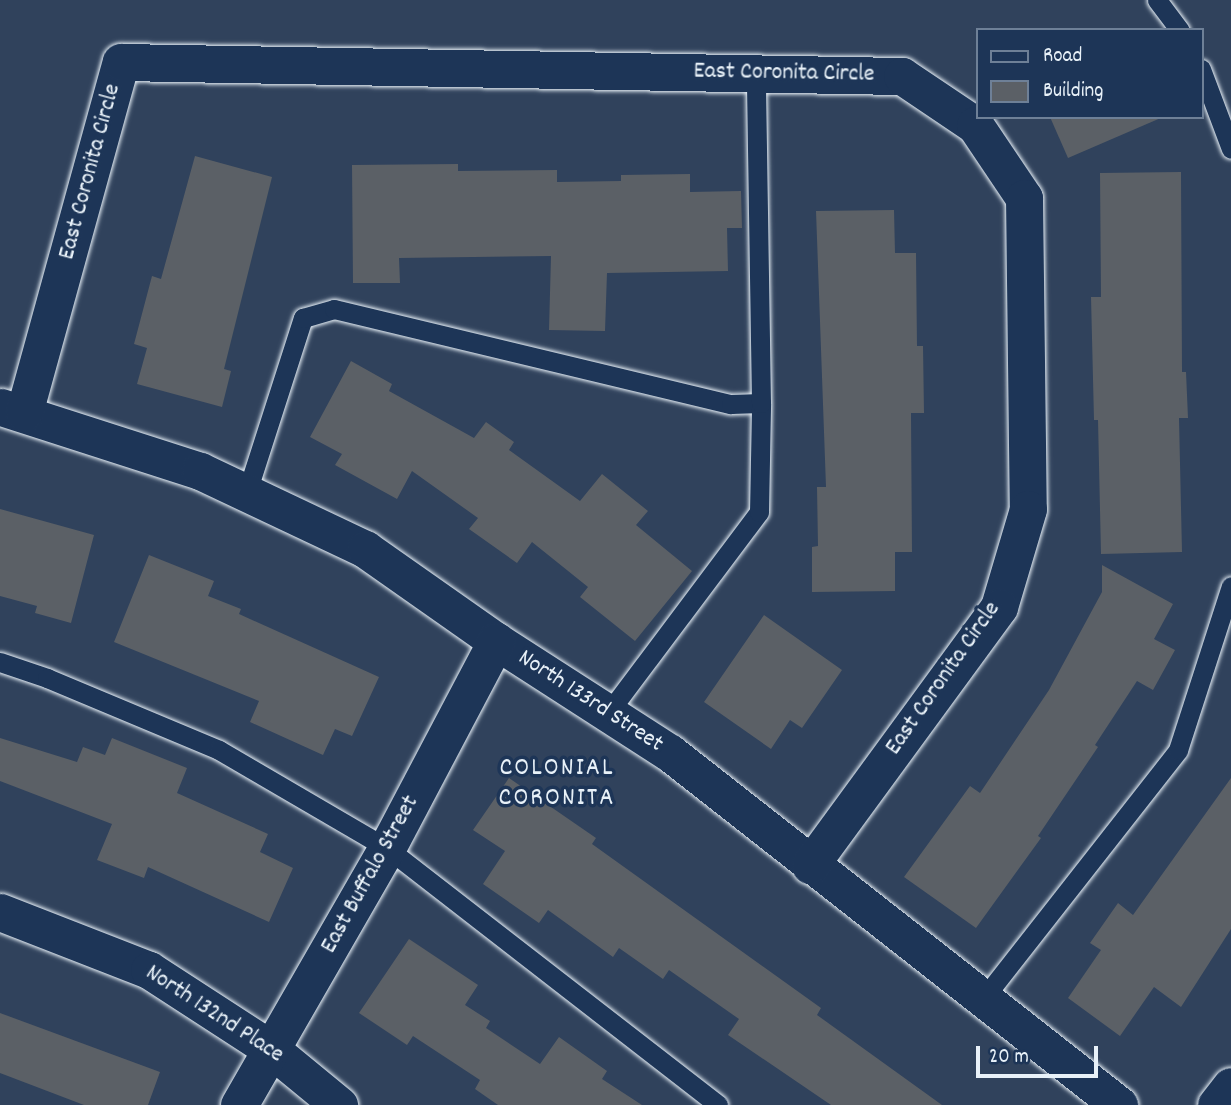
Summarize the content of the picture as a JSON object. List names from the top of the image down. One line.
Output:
{"streets":{"street":["East Coronita Circle","North 133rd Street","East Buffalo Street","North 132nd Place"]},"crossings":[["East Coronita Circle","North 133rd Street"],["North 133rd Street","East Buffalo Street"],["East Buffalo Street","North 132nd Place"]],"districts":["COLONIAL CORONITA"],"legend":["Road","Building"],"scale_bar":"20 m"}
